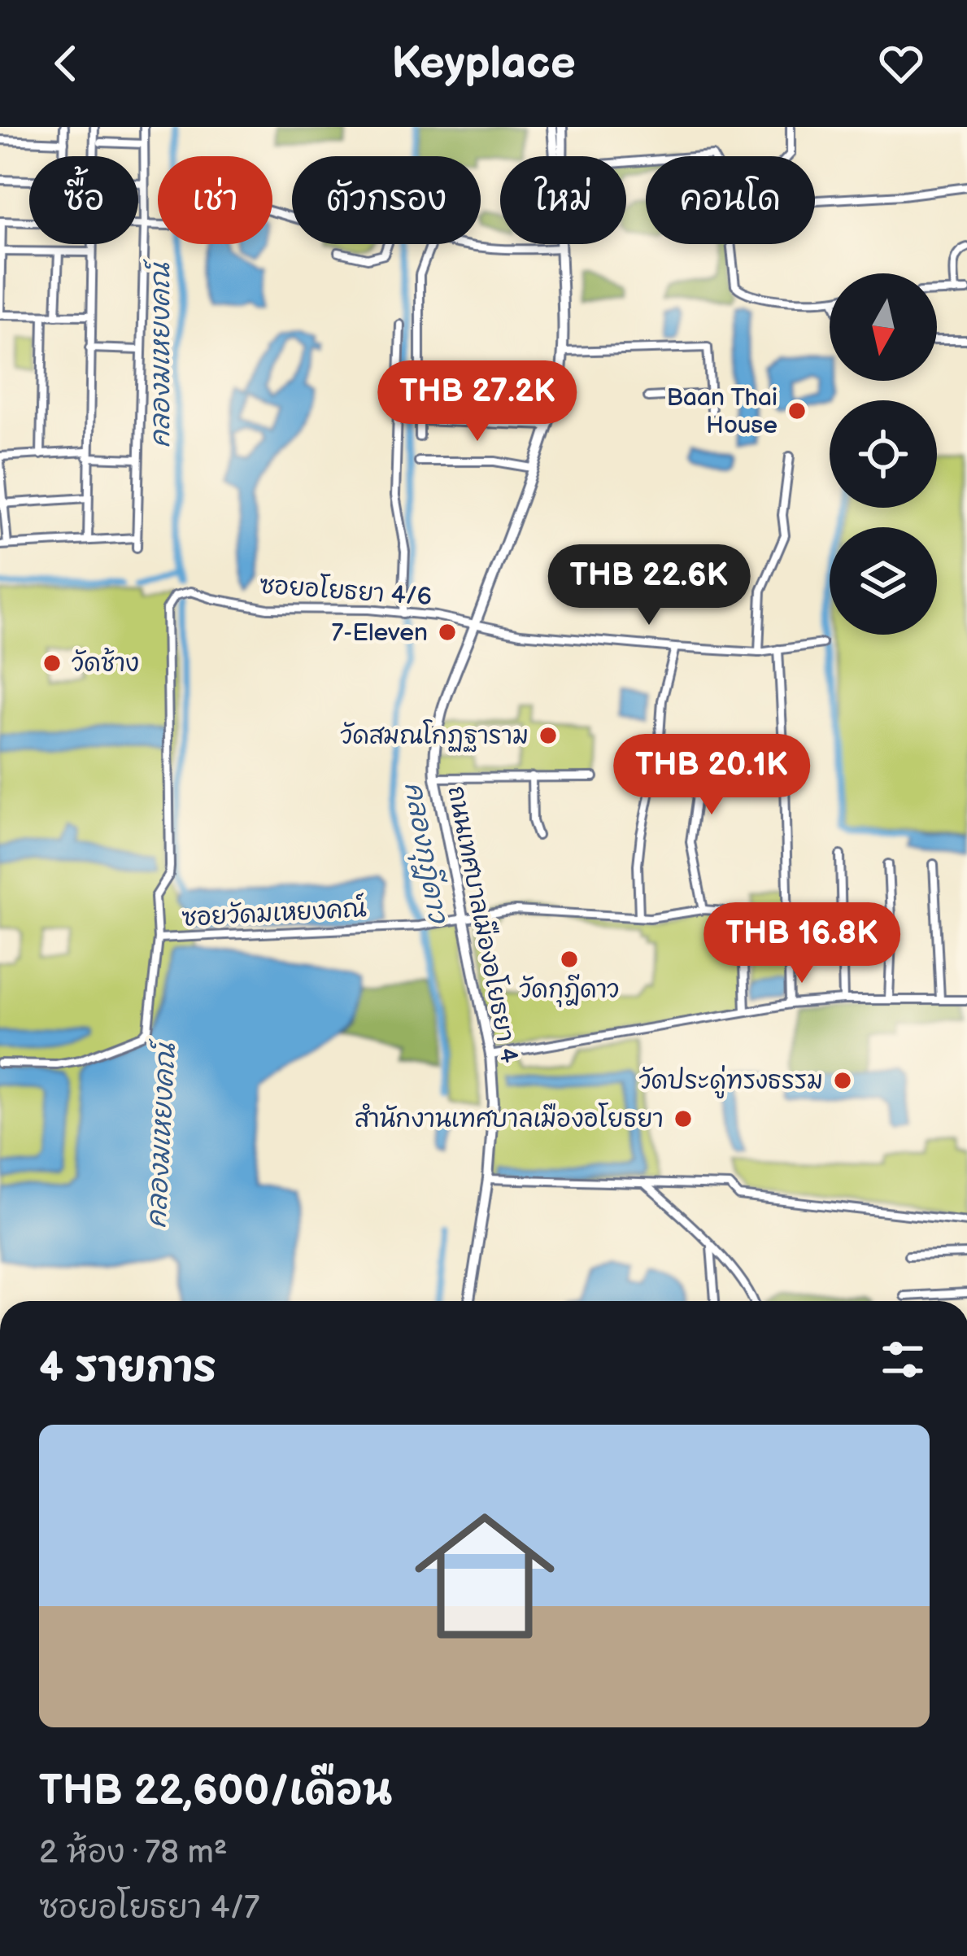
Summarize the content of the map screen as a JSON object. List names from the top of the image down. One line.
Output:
{"streets":{"street":["ซอยอโยธยา 4/6","ซอยวัดมเหยงคณ์","ถนนเทศบาลเมืองอโยธยา 4"]},"crossings":[["ซอยอโยธยา 4/6","ซอยวัดมเหยงคณ์"],["ซอยอโยธยา 4/6","ถนนเทศบาลเมืองอโยธยา 4"],["ซอยวัดมเหยงคณ์","ถนนเทศบาลเมืองอโยธยา 4"]],"water":["คลองมเหยงคณ์","คลองกุฎีดาว"],"places":["Baan Thai House","7-Eleven","วัดช้าง","วัดสมณโกฏฐาราม","วัดกุฎีดาว","วัดประดู่ทรงธรรม","สำนักงานเทศบาลเมืองอโยธยา"],"north":"bottom","page":{"header":"Keyplace","chip":["ซื้อ","เช่า","ตัวกรอง","ใหม่","คอนโด"],"price":["THB 27.2K","THB 22.6K","THB 20.1K","THB 16.8K"],"heading":"4 รายการ","list":[{"name":"THB 22,600/เดือน","note":"2 ห้อง · 78 m² · ซอยอโยธยา 4/7"}]}}
